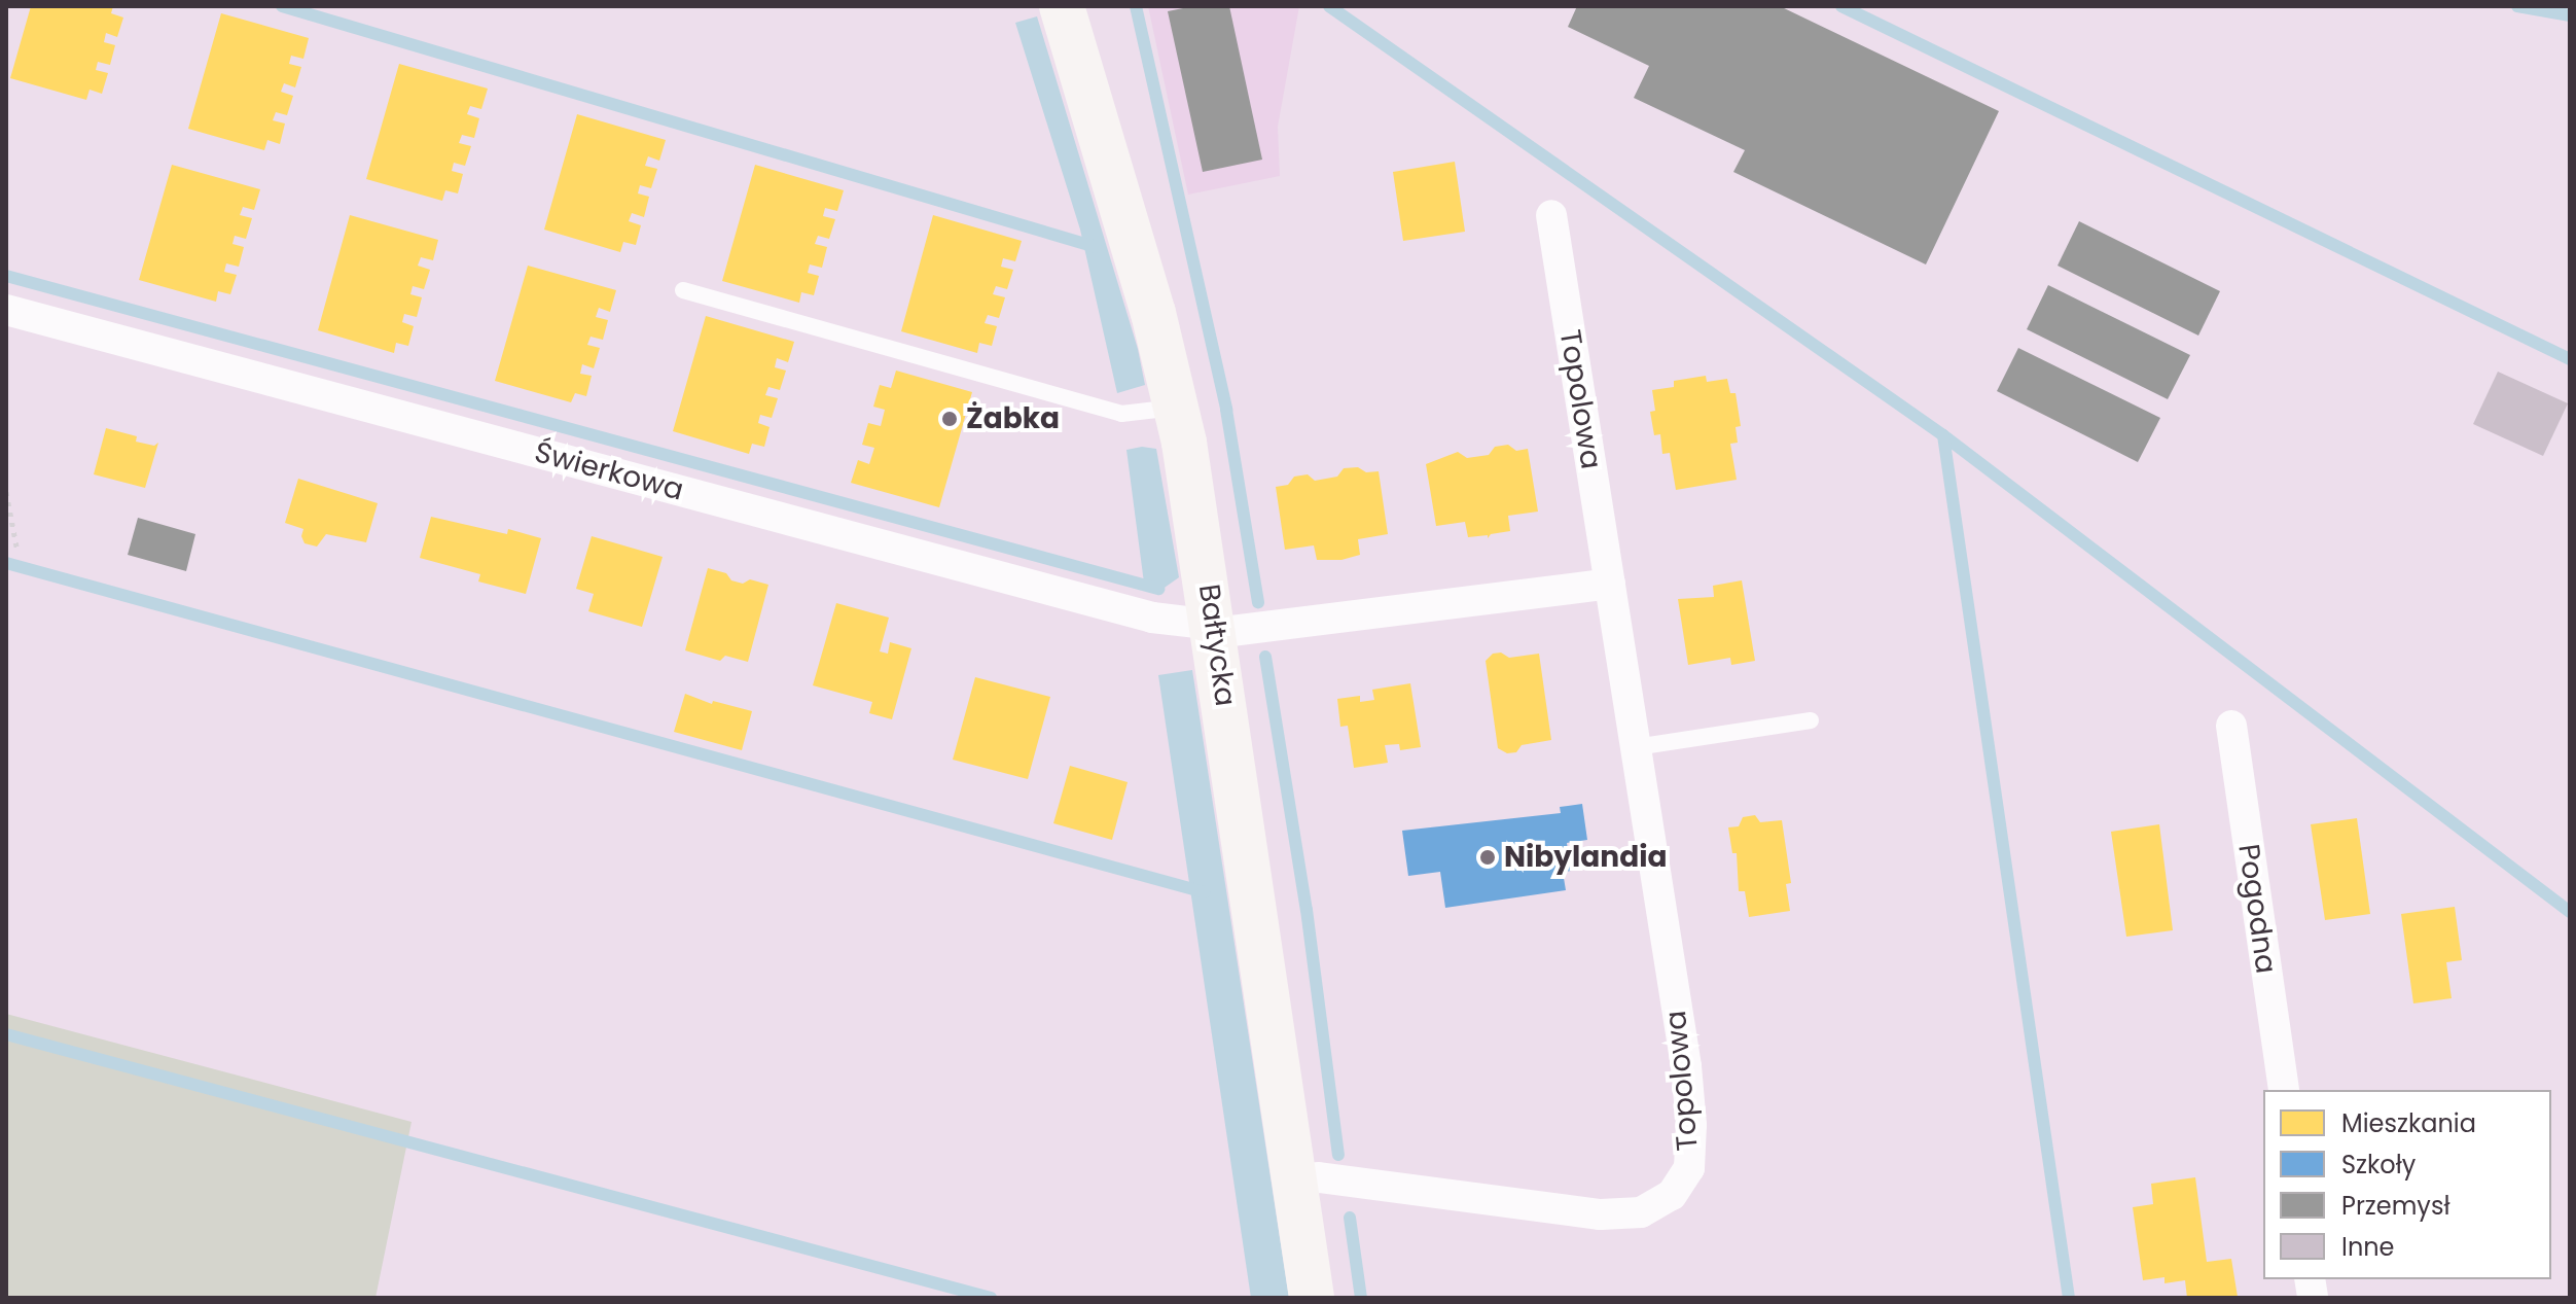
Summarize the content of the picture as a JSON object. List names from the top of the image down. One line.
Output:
{"streets":{"main road":["Bałtycka"],"street":["Topolowa","Świerkowa","Pogodna"]},"crossings":[["Topolowa","Bałtycka"],["Świerkowa","Bałtycka"]],"places":["Żabka","Nibylandia"],"legend":["Mieszkania","Szkoły","Przemysł","Inne"]}
